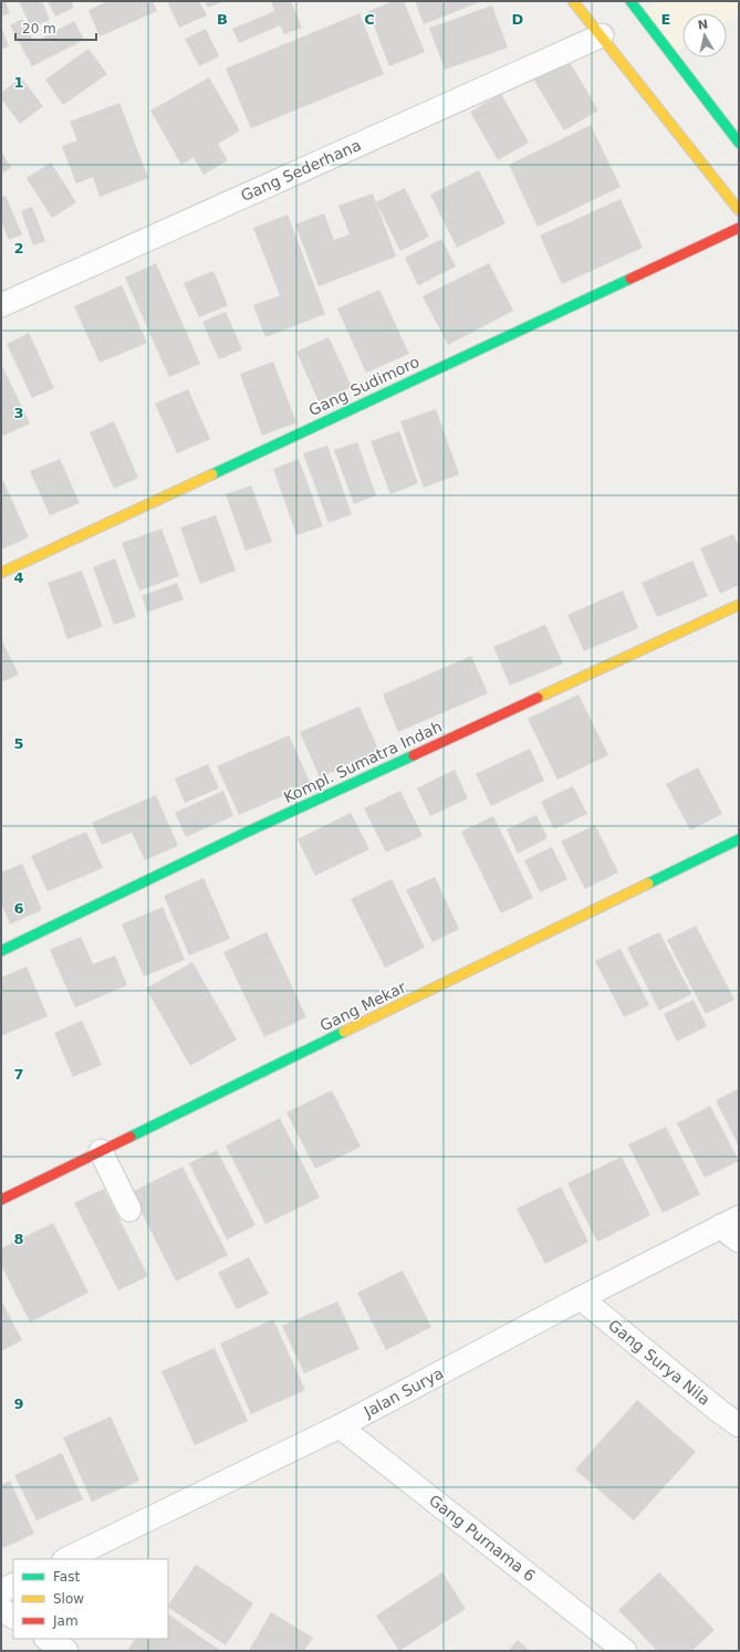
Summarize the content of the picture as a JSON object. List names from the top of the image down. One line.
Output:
{"streets":{"street":["Gang Sederhana","Gang Sudimoro","Kompl. Sumatra Indah","Gang Mekar","Gang Surya Nila","Jalan Surya","Gang Purnama 6"]},"crossings":[["Gang Surya Nila","Jalan Surya"],["Jalan Surya","Gang Purnama 6"]],"legend":["Fast","Slow","Jam"],"scale_bar":"20 m","north":"top","grid":{"columns":["B","C","D","E"],"rows":["1","2","3","4","5","6","7","8","9"]}}
